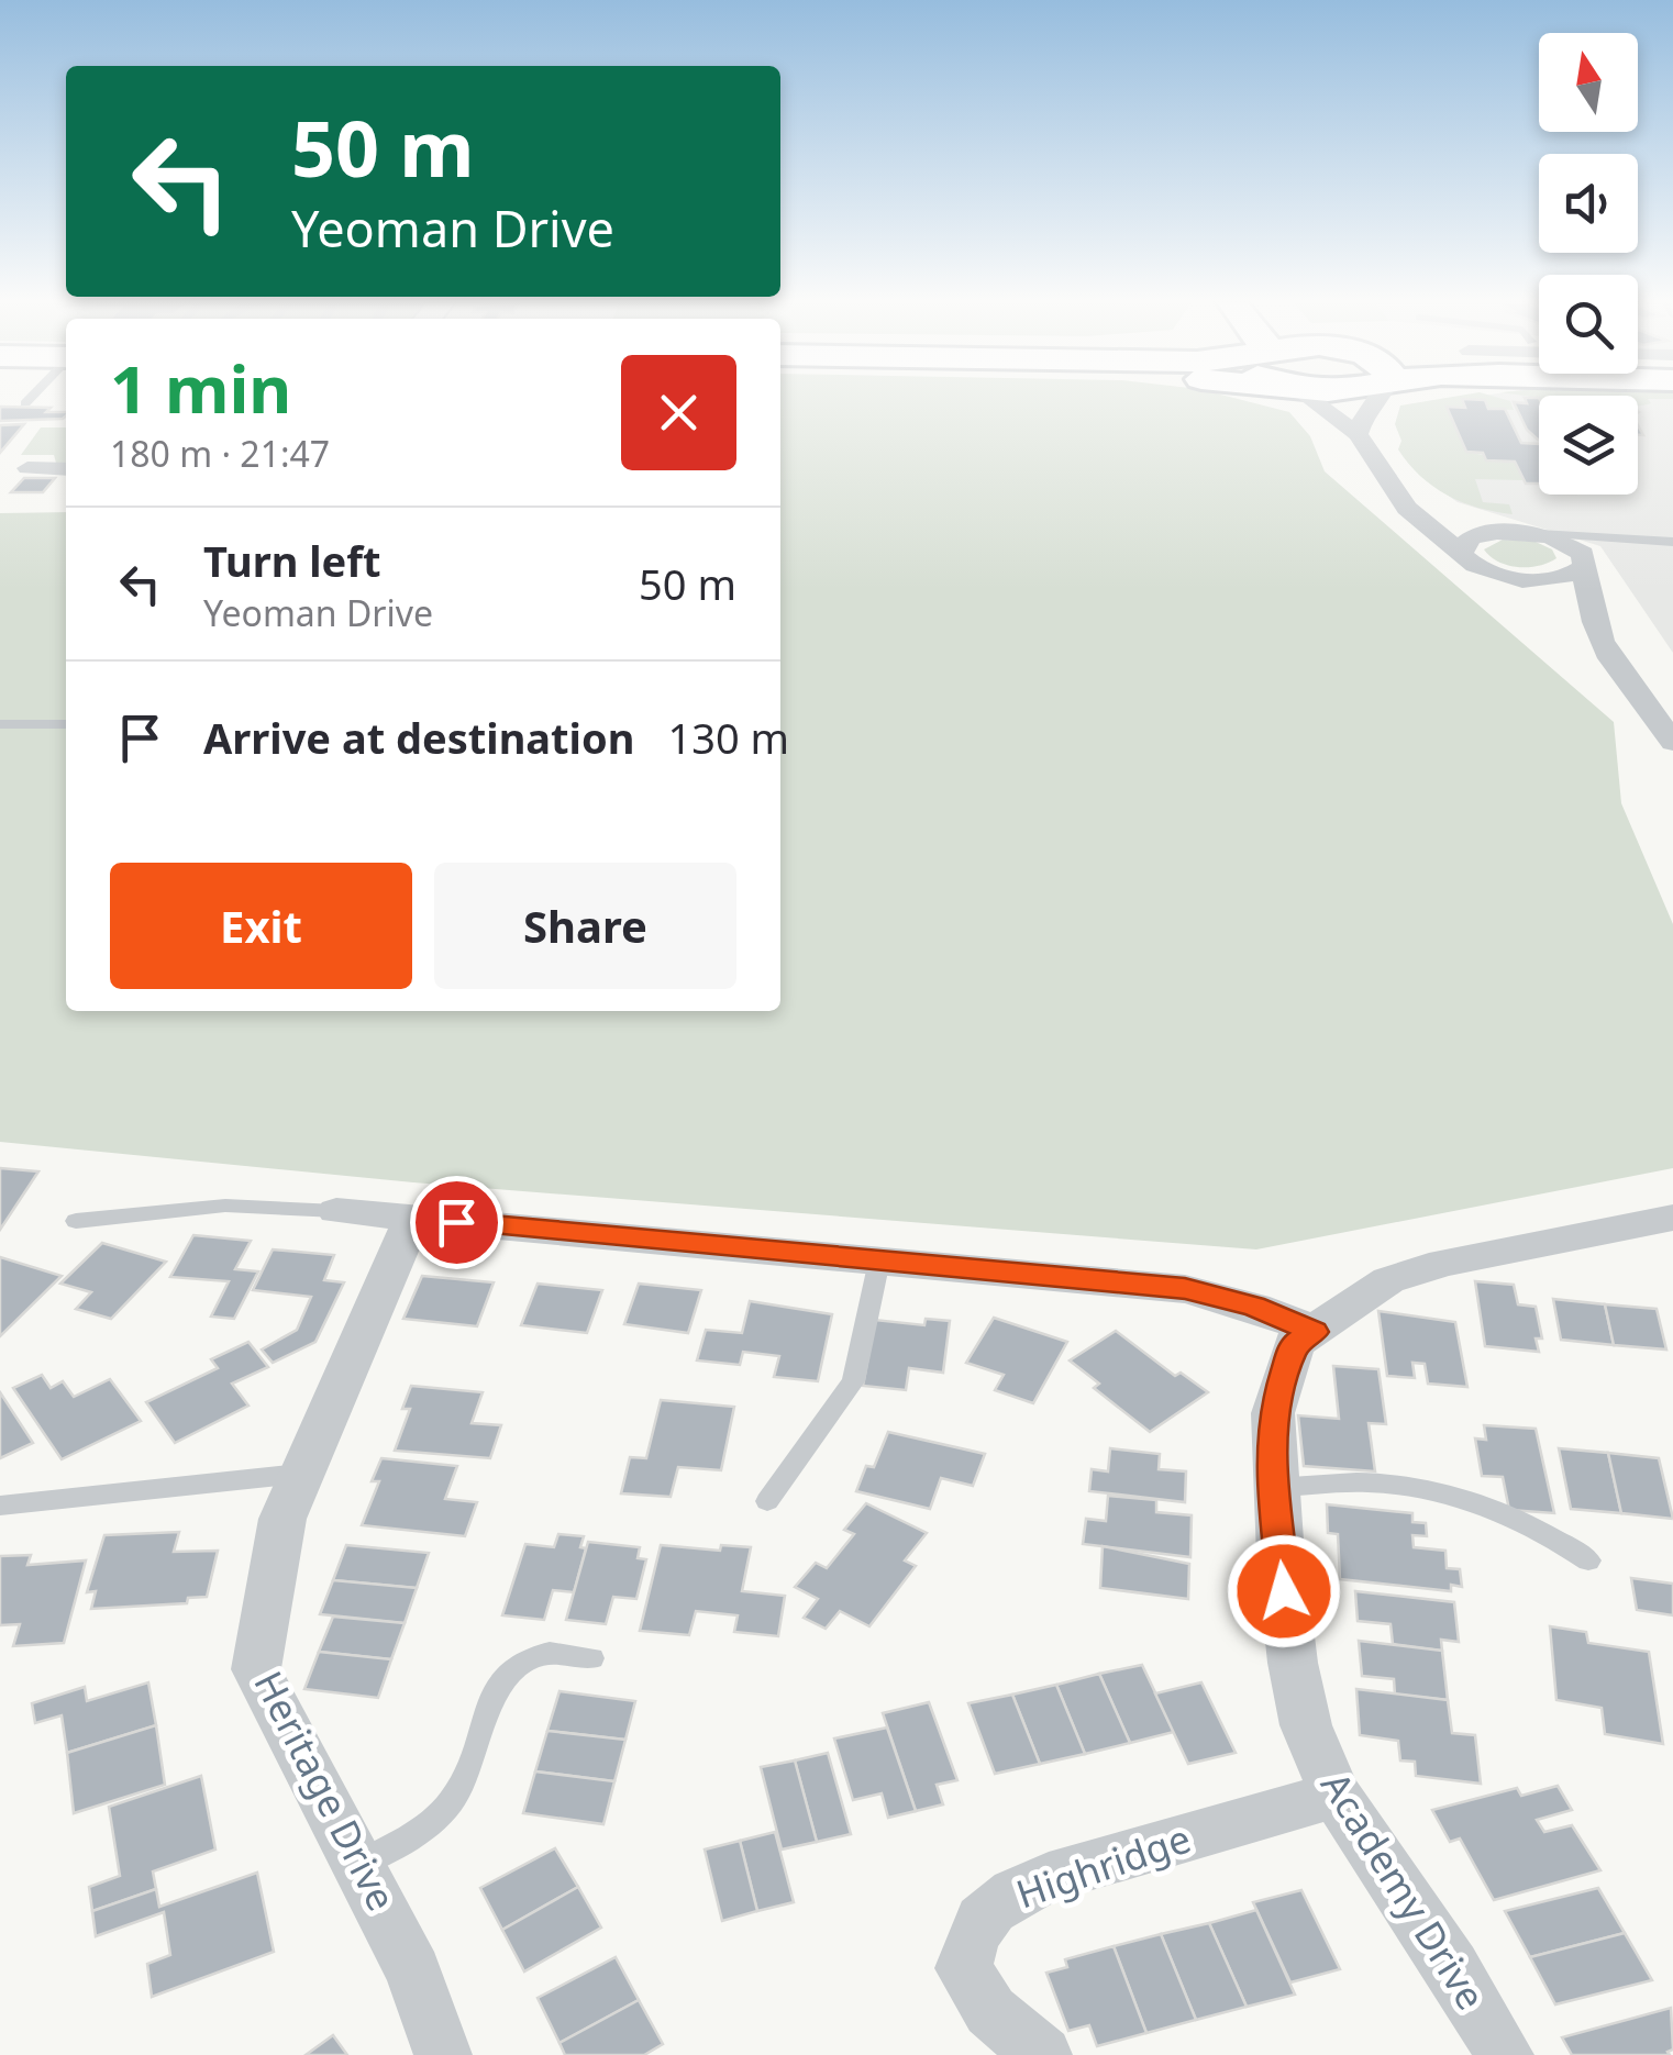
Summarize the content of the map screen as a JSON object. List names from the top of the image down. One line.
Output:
{"streets":{"street":["Heritage Drive","Highridge","Academy Drive"]},"crossings":[["Highridge","Academy Drive"]],"north":"top","page":{"turn":["50 m","Yeoman Drive"],"heading":["1 min","180 m · 21:47"],"list":[{"name":"Turn left","note":"Yeoman Drive","value":"50 m"},{"name":"Arrive at destination","value":"130 m"}],"buttons":["Exit","Share"]}}
